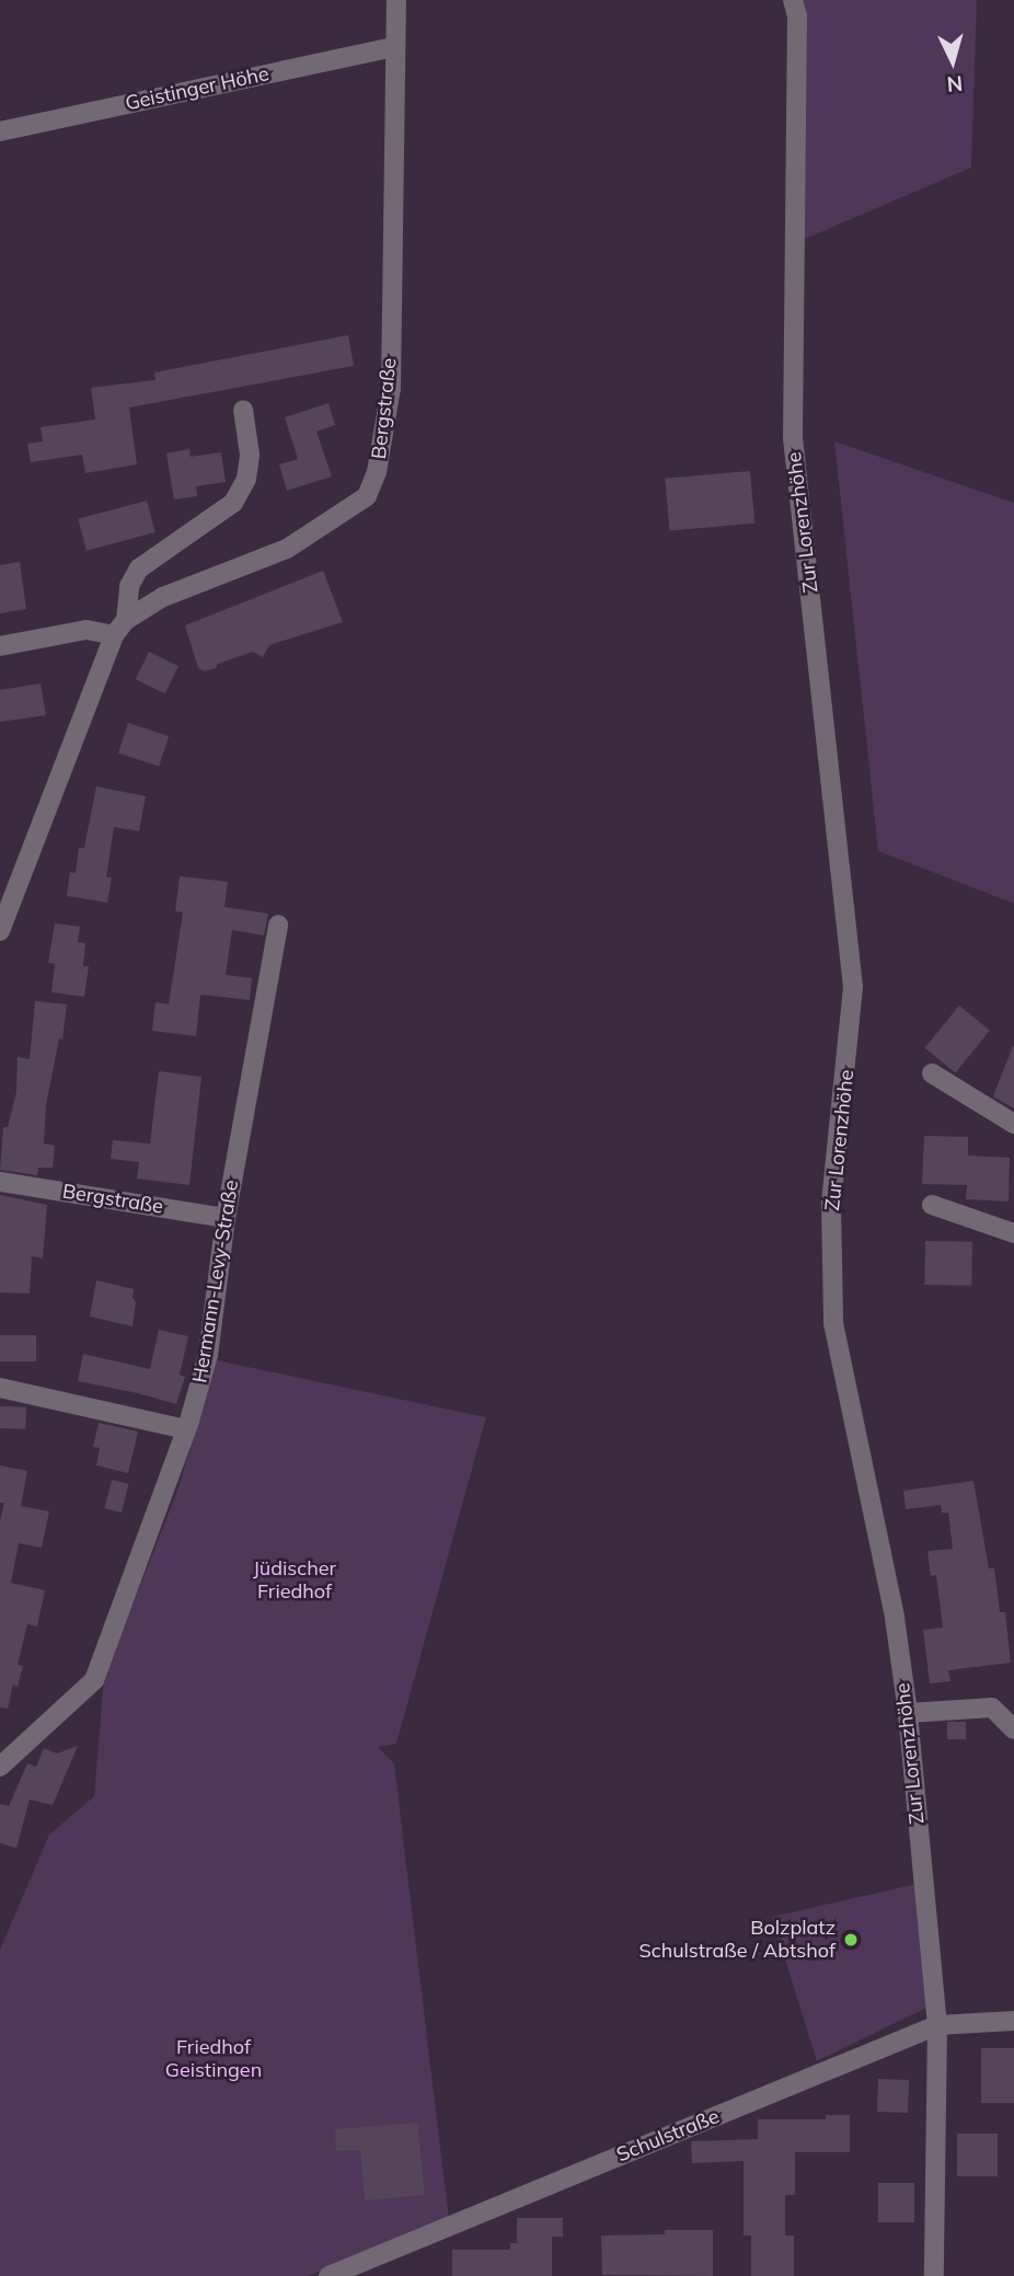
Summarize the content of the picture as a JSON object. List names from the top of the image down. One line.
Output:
{"streets":{"street":["Geistinger Höhe","Bergstraße","Zur Lorenzhöhe","Hermann-Levy-Straße","Schulstraße"]},"crossings":[["Geistinger Höhe","Bergstraße"],["Bergstraße","Hermann-Levy-Straße"],["Zur Lorenzhöhe","Schulstraße"]],"parks":["Jüdischer Friedhof","Friedhof Geistingen"],"places":["Bolzplatz Schulstraße / Abtshof"],"north":"bottom"}
